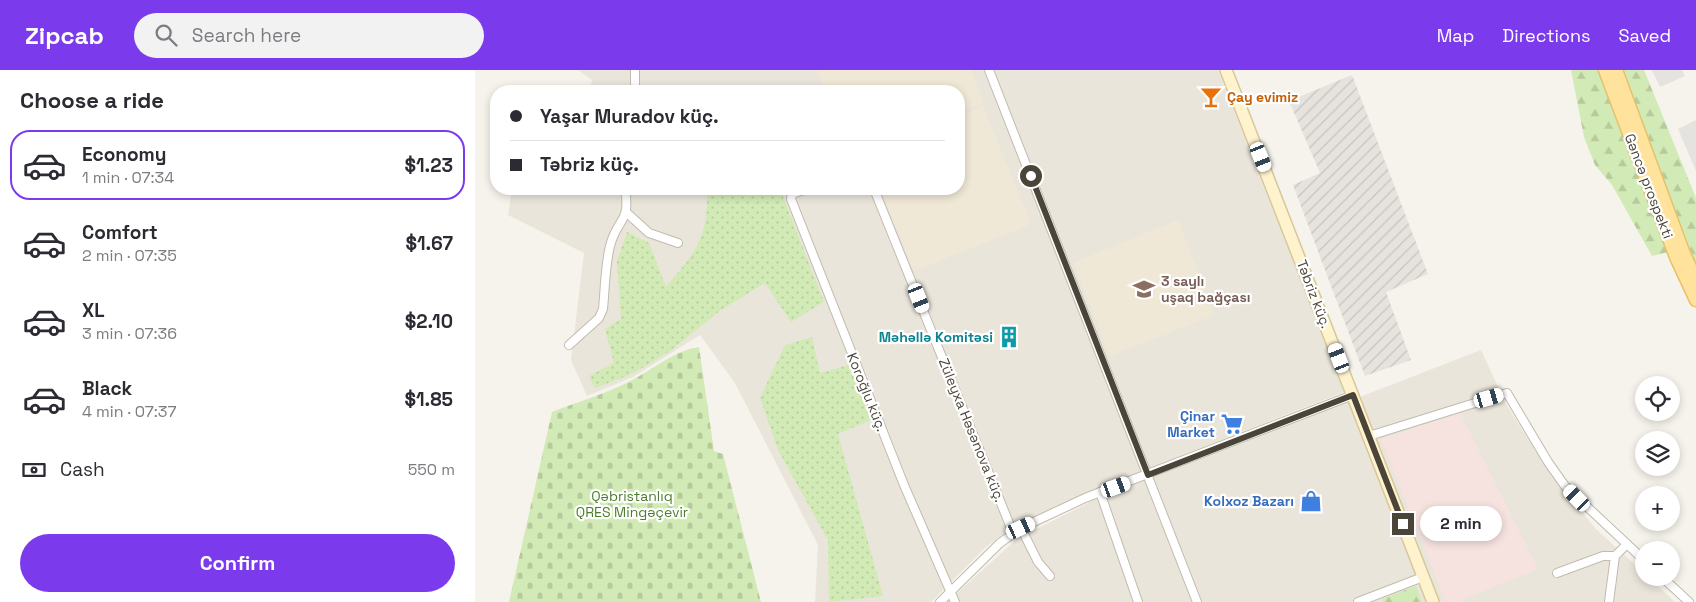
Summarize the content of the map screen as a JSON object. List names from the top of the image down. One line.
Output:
{"streets":{"main road":["Gəncə prospekti","Təbriz küç."],"street":["Koroğlu küç.","Züleyxa Həsənova küç."]},"parks":["Qəbristanlıq QRES Mingəçevir"],"places":{"bar":["Çay evimiz"],"school or university":["3 saylı uşaq bağçası"],"building":["Məhəllə Komitəsi"],"supermarket":["Çinar Market"],"shop":["Kolxoz Bazarı"]},"page":{"header":"Zipcab","search":"Search here","nav":["Map","Directions","Saved"],"heading":"Choose a ride","banner":["Yaşar Muradov küç.","Təbriz küç."],"list":[{"name":"Economy","note":"1 min · 07:34","value":"$1.23"},{"name":"Comfort","note":"2 min · 07:35","value":"$1.67"},{"name":"XL","note":"3 min · 07:36","value":"$2.10"},{"name":"Black","note":"4 min · 07:37","value":"$1.85"}],"map_buttons":["+","−"],"pay":["Cash","550 m"],"bubble":"2 min","buttons":"Confirm"}}
